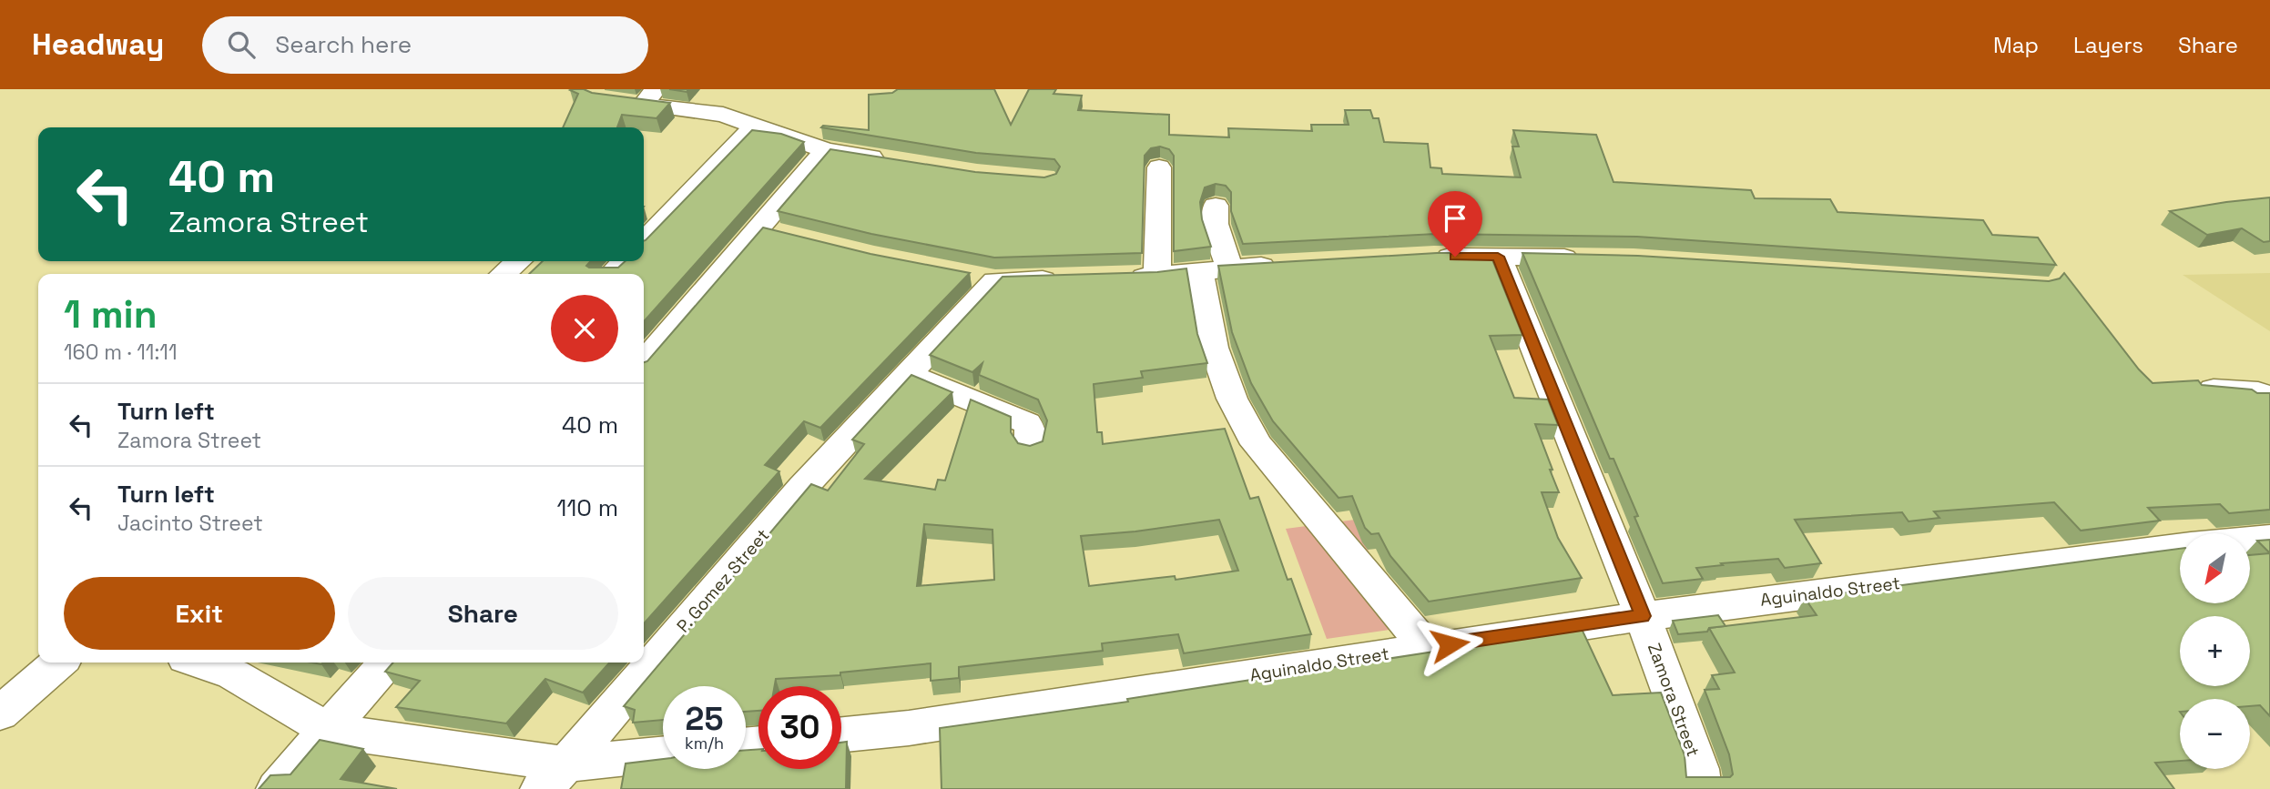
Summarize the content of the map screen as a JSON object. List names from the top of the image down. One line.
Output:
{"streets":{"street":["P. Gomez Street","Aguinaldo Street","Zamora Street"]},"crossings":[["Aguinaldo Street","Zamora Street"]],"north":"bottom left","page":{"header":"Headway","search":"Search here","nav":["Map","Layers","Share"],"turn":["40 m","Zamora Street"],"heading":["1 min","160 m · 11:11"],"list":[{"name":"Turn left","note":"Zamora Street","value":"40 m"},{"name":"Turn left","note":"Jacinto Street","value":"110 m"}],"map_buttons":["+","−"],"buttons":["Exit","Share"],"speed":"25 km/h","limit":"30"}}
